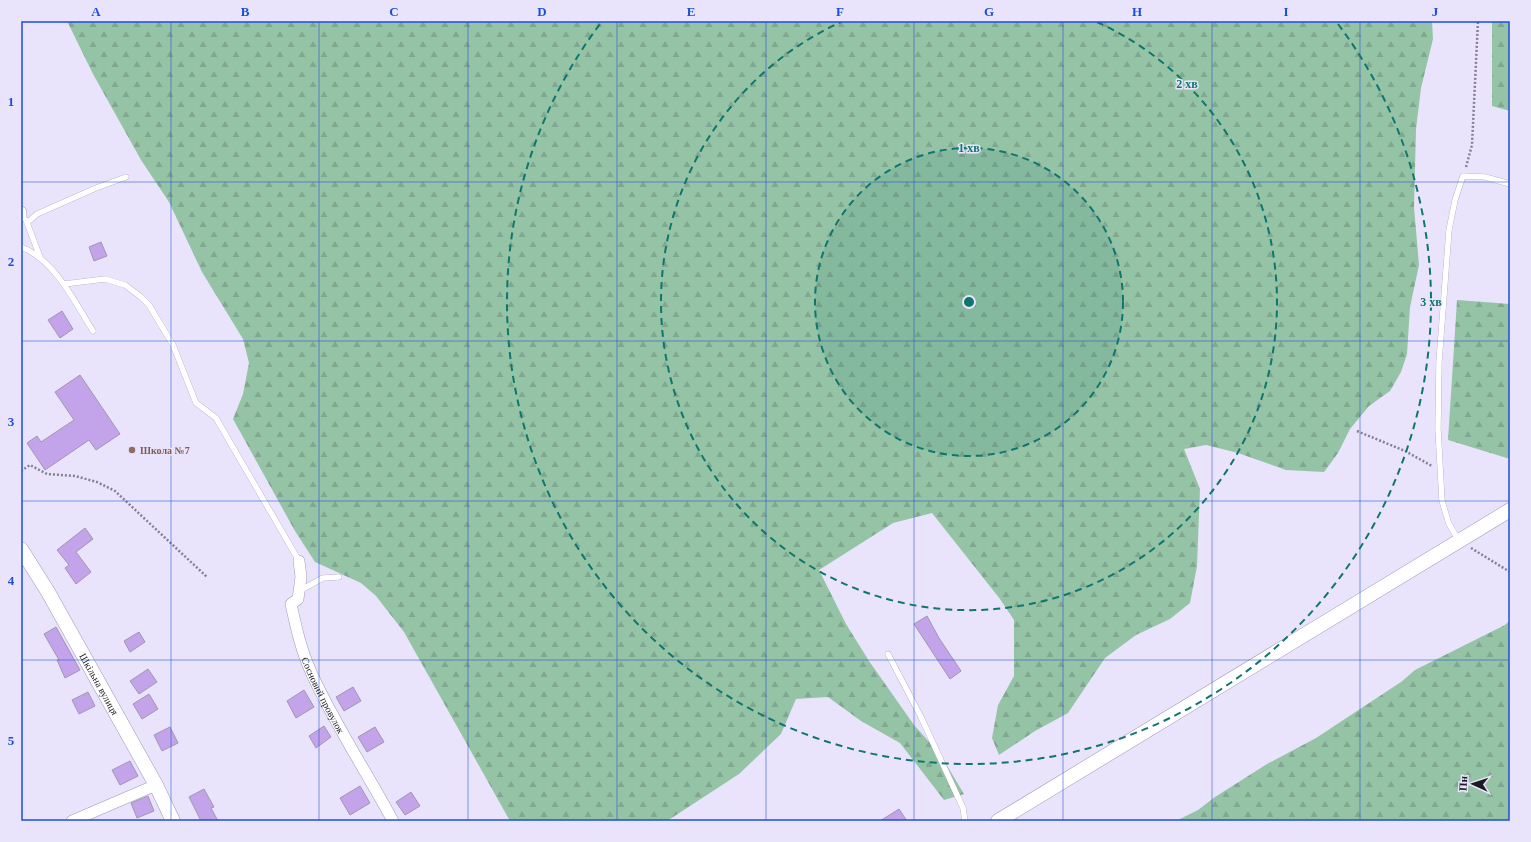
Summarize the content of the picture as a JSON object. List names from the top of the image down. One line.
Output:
{"streets":{"street":["Шкільна вулиця","Сосновий провулок"]},"places":["Школа №7"],"north":"left","grid":{"columns":["A","B","C","D","E","F","G","H","I","J"],"rows":["1","2","3","4","5"]},"rings":["2 хв","1 хв","3 хв"]}
